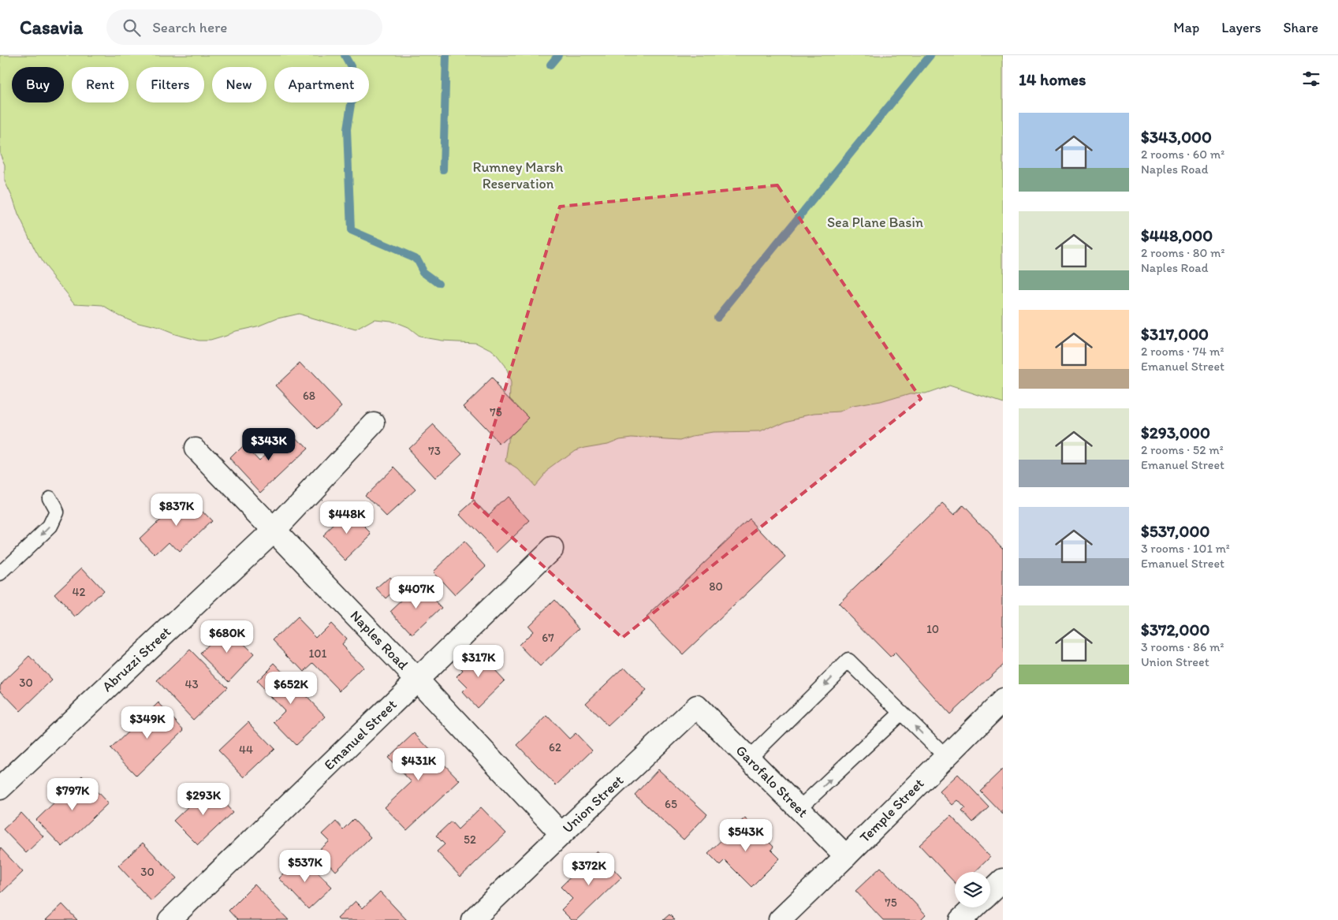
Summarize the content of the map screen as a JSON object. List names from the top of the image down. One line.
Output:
{"streets":{"street":["Naples Road","Abruzzi Street","Emanuel Street","Garofalo Street","Union Street","Temple Street"]},"crossings":[["Naples Road","Abruzzi Street"],["Naples Road","Emanuel Street"],["Naples Road","Union Street"],["Garofalo Street","Union Street"],["Garofalo Street","Temple Street"]],"parks":["Rumney Marsh Reservation","Sea Plane Basin"],"house_numbers":["68","75","73","80","42","10","67","101","30","43","62","44","65","52","30","75"],"page":{"header":"Casavia","search":"Search here","nav":["Map","Layers","Share"],"heading":"14 homes","chip":["Buy","Rent","Filters","New","Apartment"],"list":[{"name":"$343,000","note":"2 rooms · 60 m² · Naples Road"},{"name":"$448,000","note":"2 rooms · 80 m² · Naples Road"},{"name":"$317,000","note":"2 rooms · 74 m² · Emanuel Street"},{"name":"$293,000","note":"2 rooms · 52 m² · Emanuel Street"},{"name":"$537,000","note":"3 rooms · 101 m² · Emanuel Street"},{"name":"$372,000","note":"3 rooms · 86 m² · Union Street"}],"price":["$343K","$837K","$448K","$407K","$680K","$317K","$652K","$349K","$431K","$797K","$293K","$543K","$537K","$372K"]}}
